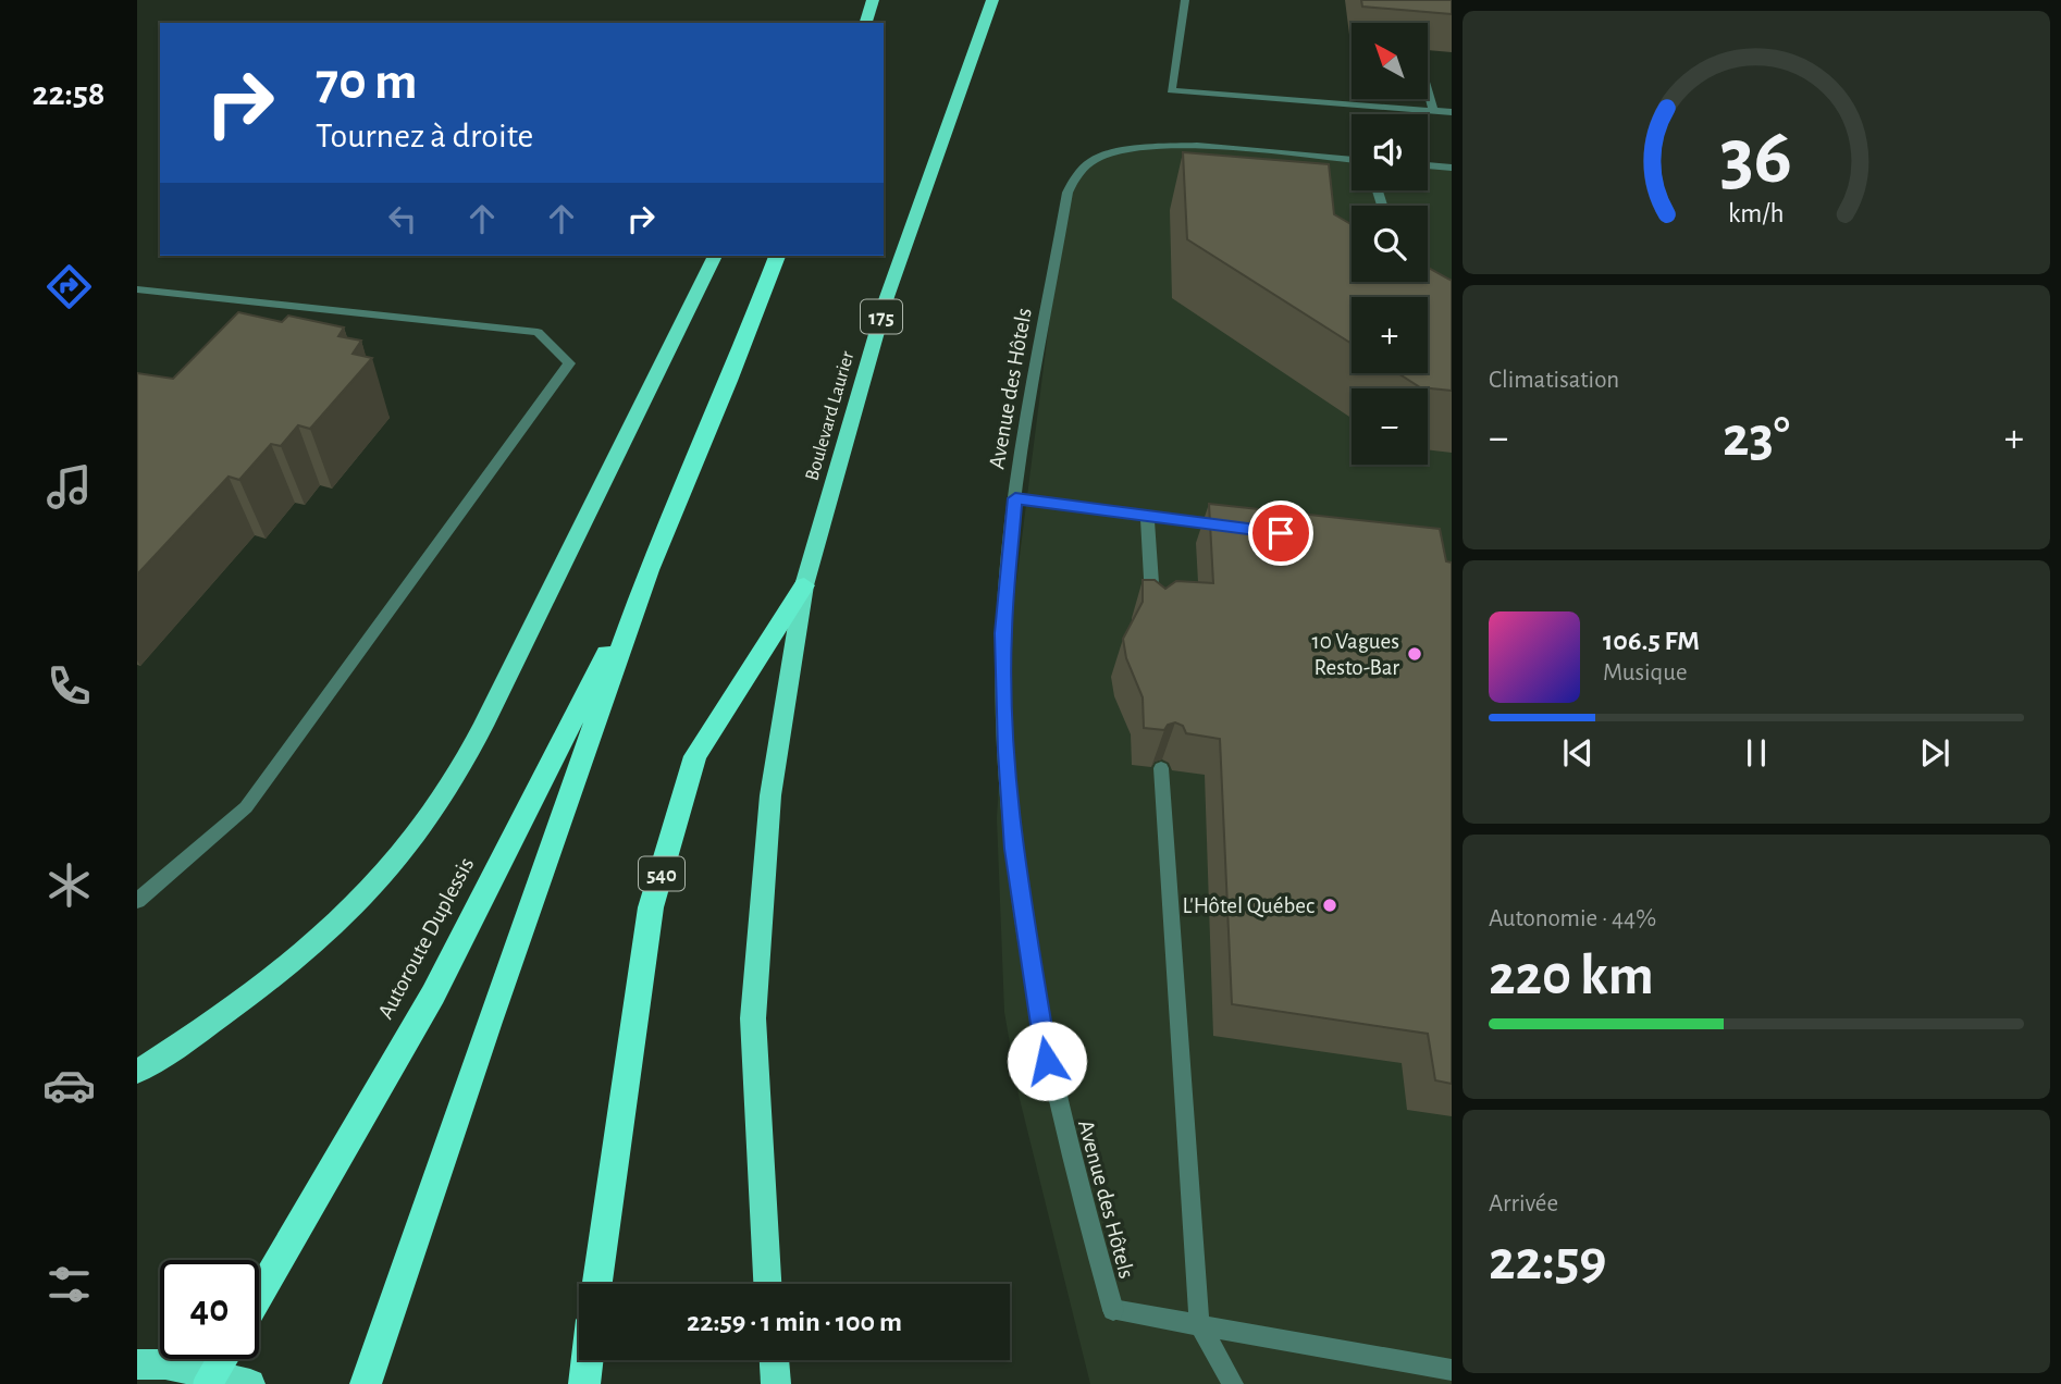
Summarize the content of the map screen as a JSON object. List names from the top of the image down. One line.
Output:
{"streets":{"highway":["175","Boulevard Laurier","540","Autoroute Duplessis"],"street":["Avenue des Hôtels"]},"crossings":[["Boulevard Laurier","540"]],"places":["10 Vagues Resto-Bar","L'Hôtel Québec"],"north":"top left","page":{"tabs":"22:58","map_buttons":["+","−"],"turn":["70 m","Tournez à droite"],"tile":["Climatisation",["Autonomie · 44%","220 km"],["Arrivée","22:59"]],"heat":["−","23°","+"],"song":["106.5 FM","Musique"],"limit":"40","trip":"22:59 · 1 min · 100 m","gauge":["36","km/h"]}}
